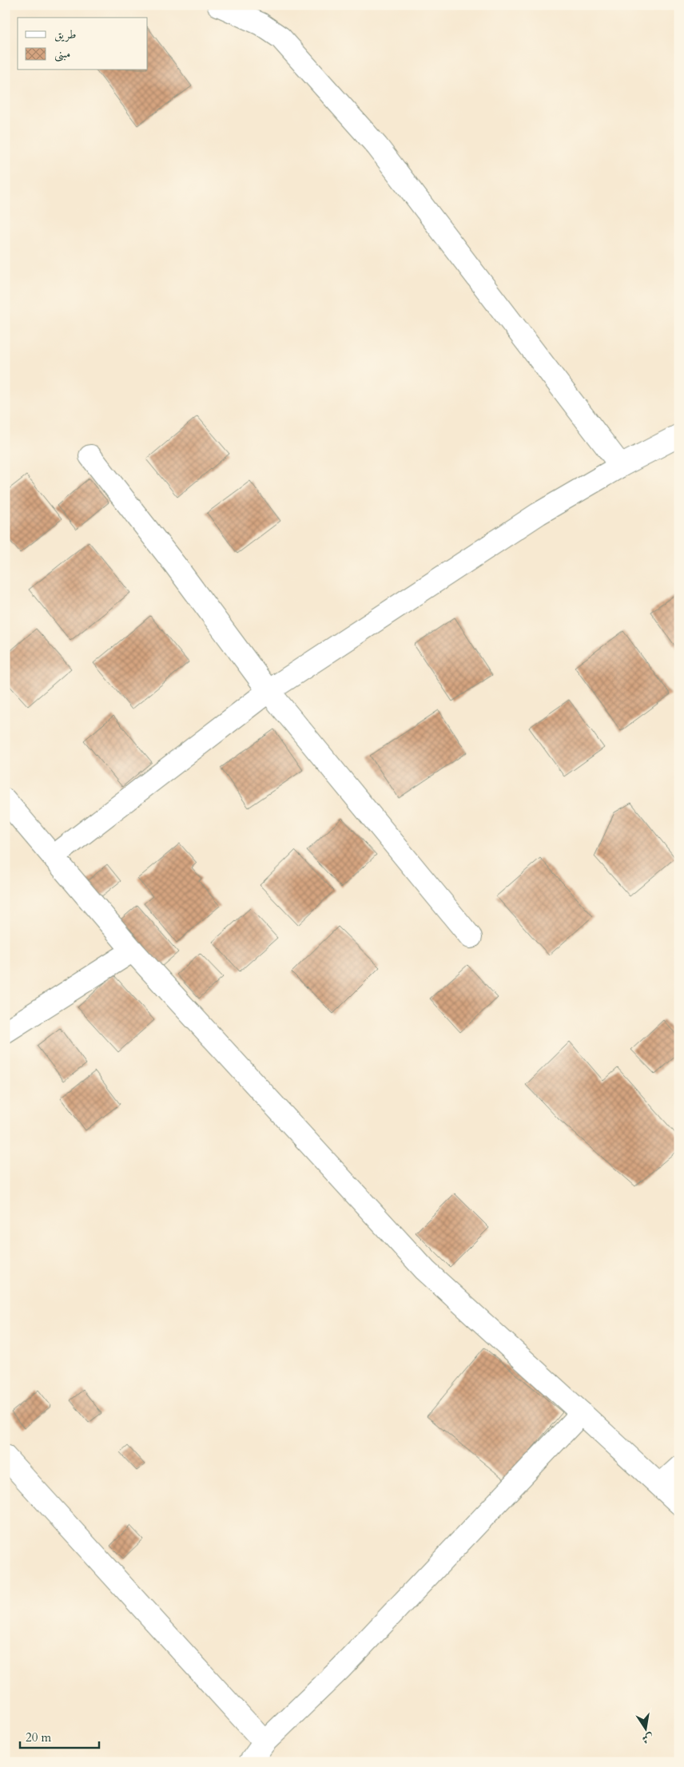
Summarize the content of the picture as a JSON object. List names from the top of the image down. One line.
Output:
{"legend":["طريق","مبنى"],"scale_bar":"20 m","north":"bottom"}
